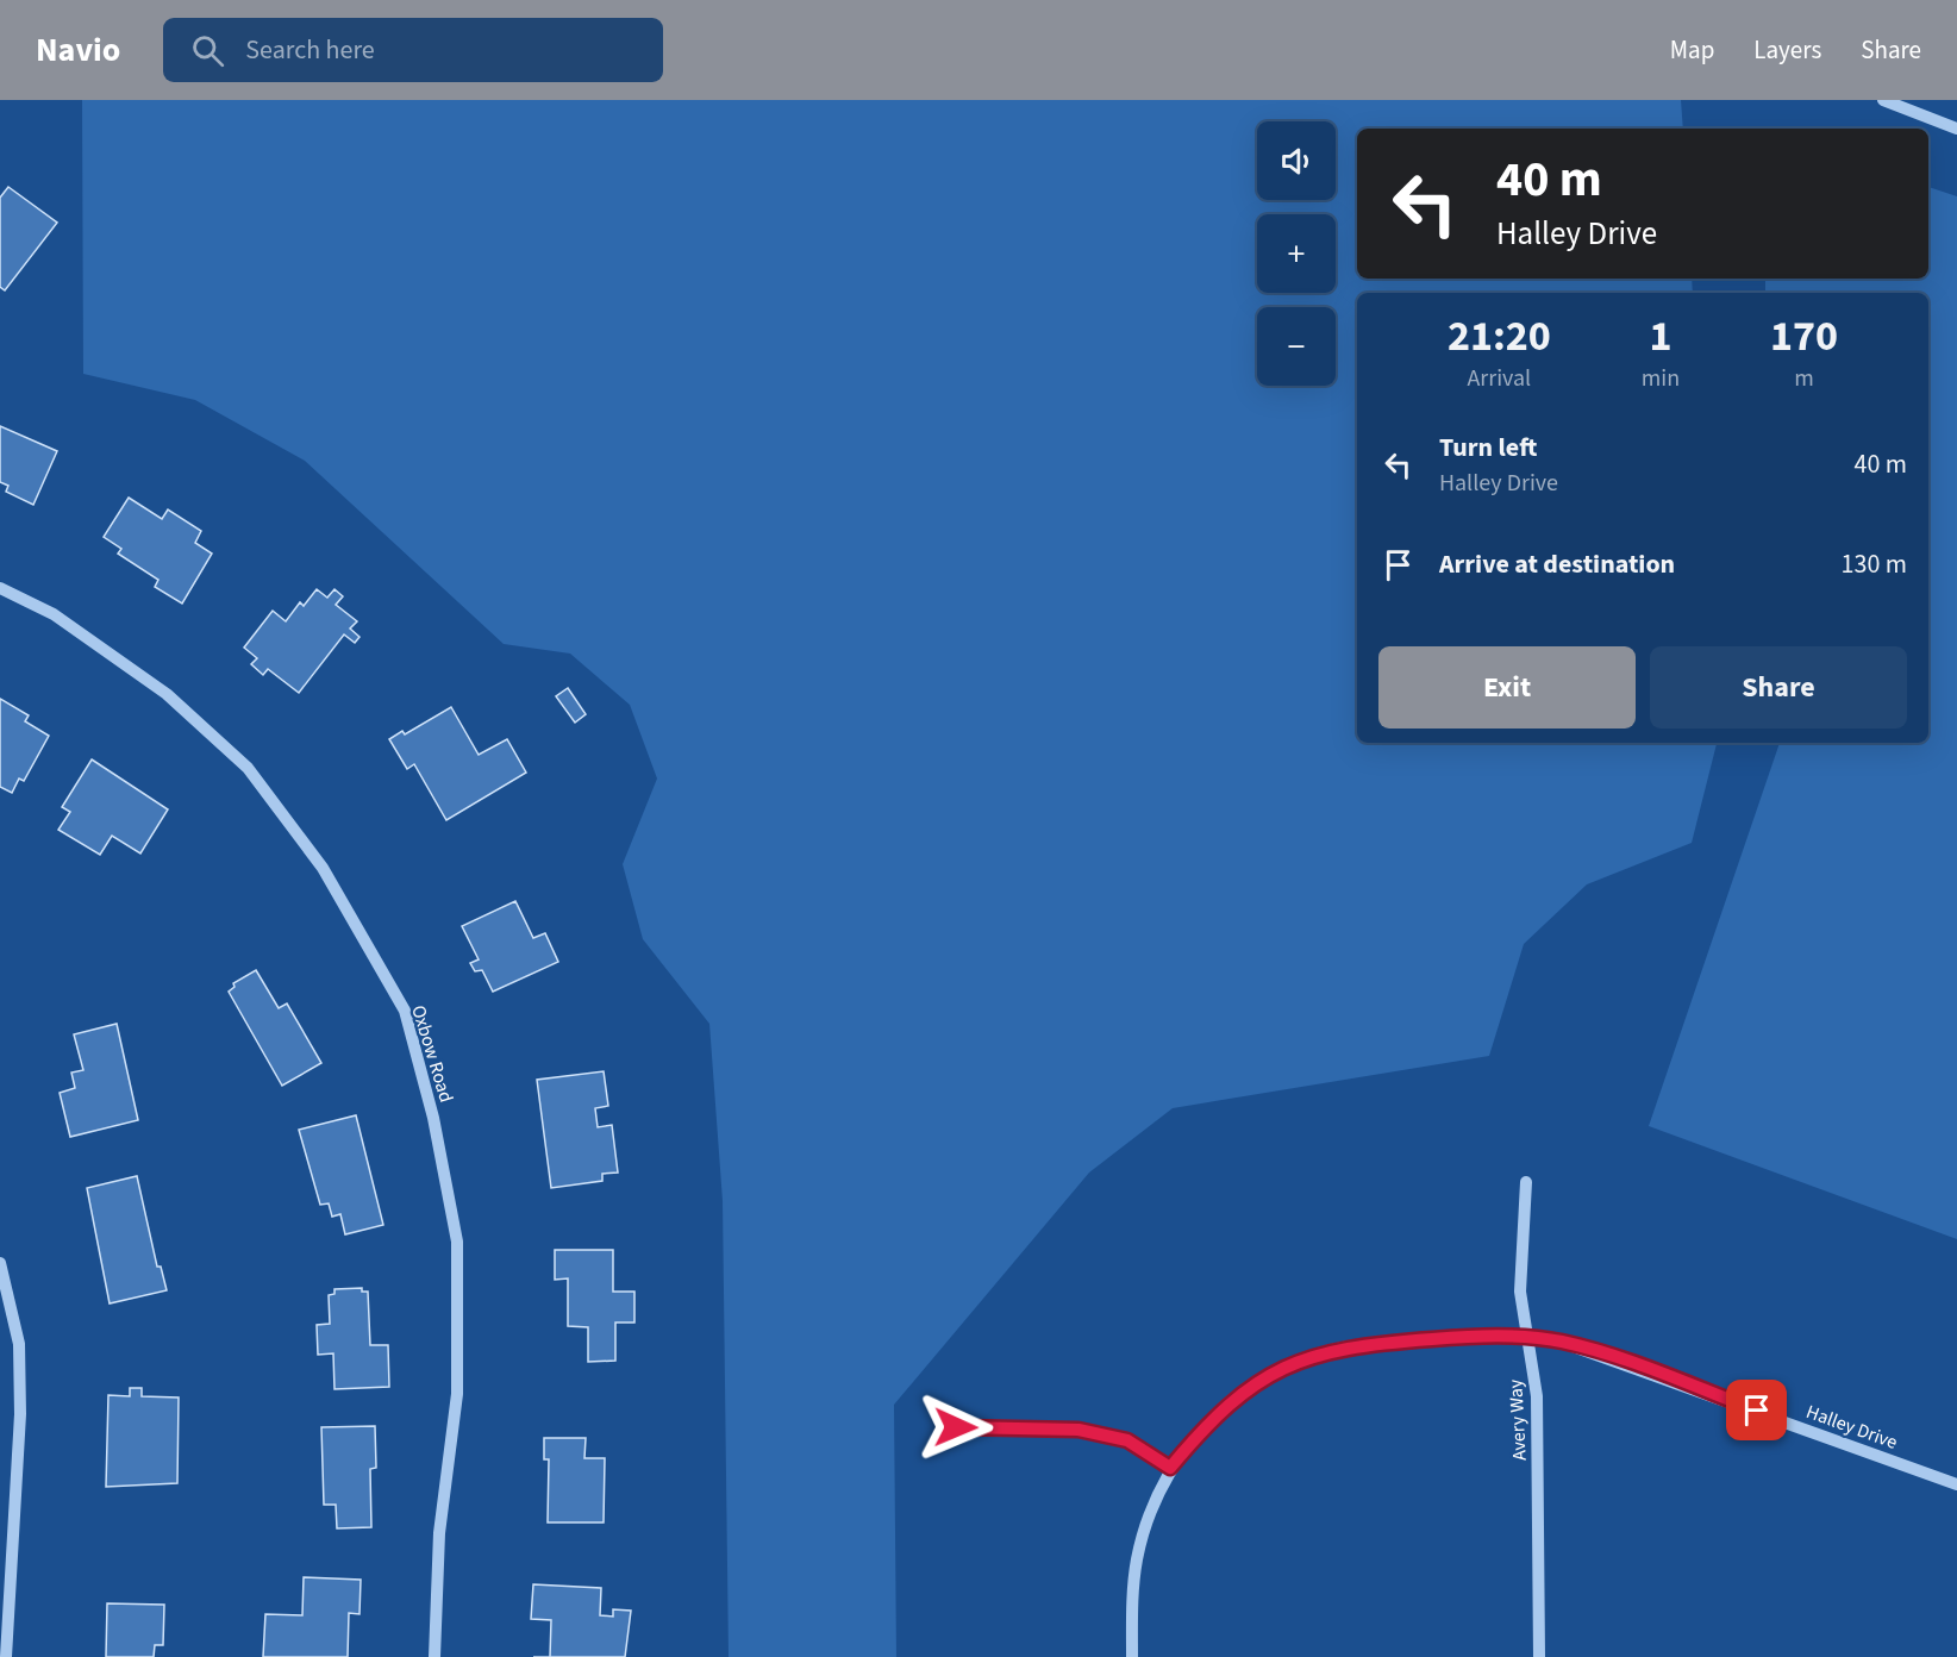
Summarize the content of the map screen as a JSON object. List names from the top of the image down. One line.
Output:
{"streets":{"street":["Oxbow Road","Avery Way","Halley Drive"]},"crossings":[["Avery Way","Halley Drive"]],"page":{"header":"Navio","search":"Search here","nav":["Map","Layers","Share"],"map_buttons":["+","−"],"turn":["40 m","Halley Drive"],"eta":["21:20","Arrival","1","min","170","m"],"list":[{"name":"Turn left","note":"Halley Drive","value":"40 m"},{"name":"Arrive at destination","value":"130 m"}],"buttons":["Exit","Share"]}}
